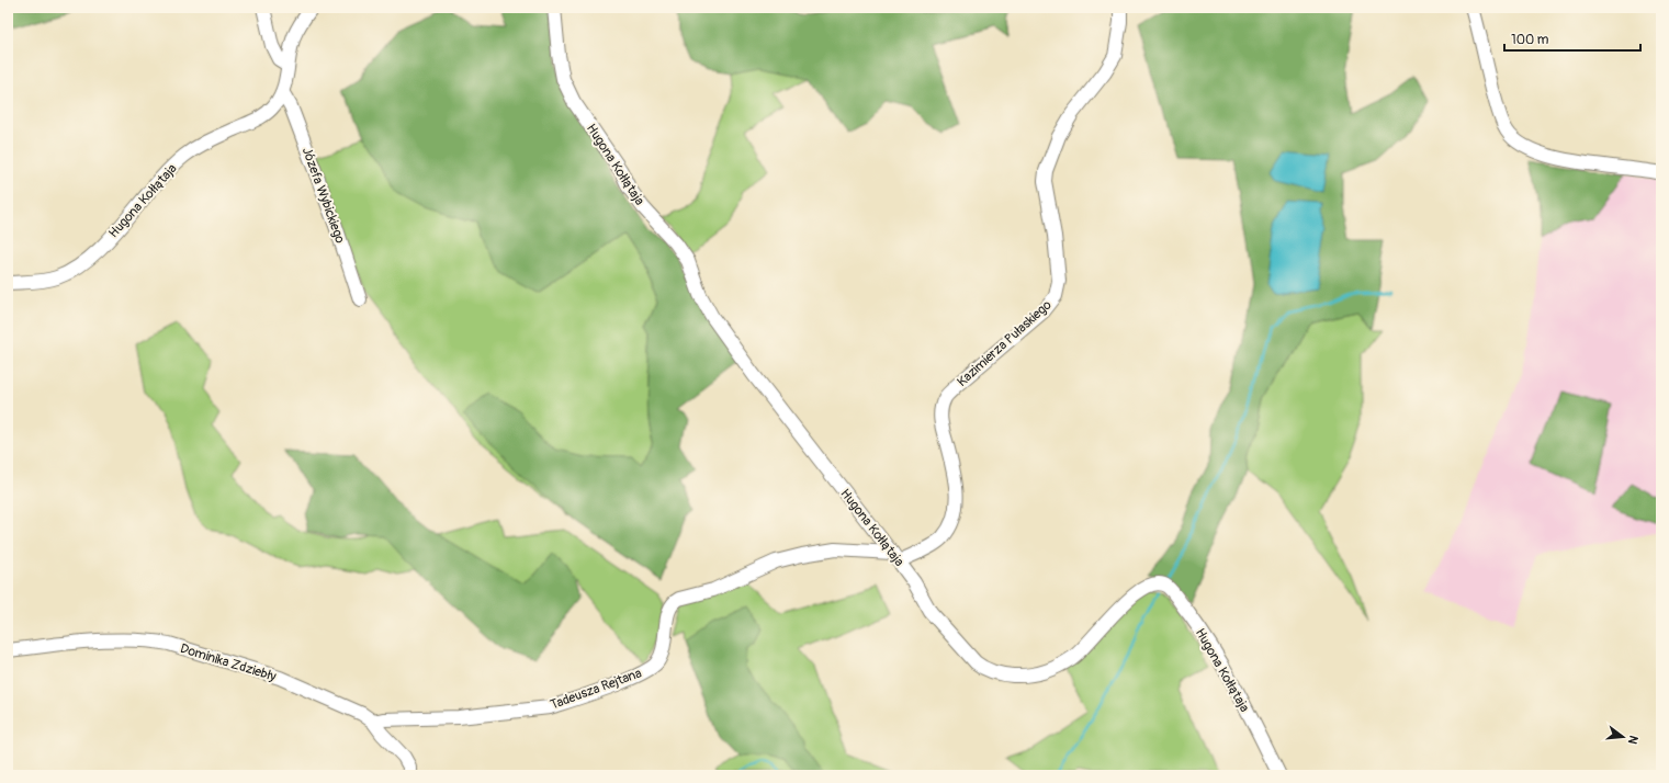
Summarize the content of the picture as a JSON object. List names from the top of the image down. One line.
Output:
{"streets":{"street":["Hugona Kołłątaja","Józefa Wybickiego","Kazimierza Pułaskiego","Dominika Zdziebły","Tadeusza Rejtana"]},"crossings":[["Hugona Kołłątaja","Józefa Wybickiego"],["Hugona Kołłątaja","Kazimierza Pułaskiego"],["Hugona Kołłątaja","Tadeusza Rejtana"],["Kazimierza Pułaskiego","Tadeusza Rejtana"],["Dominika Zdziebły","Tadeusza Rejtana"]],"scale_bar":"100 m","north":"right"}
